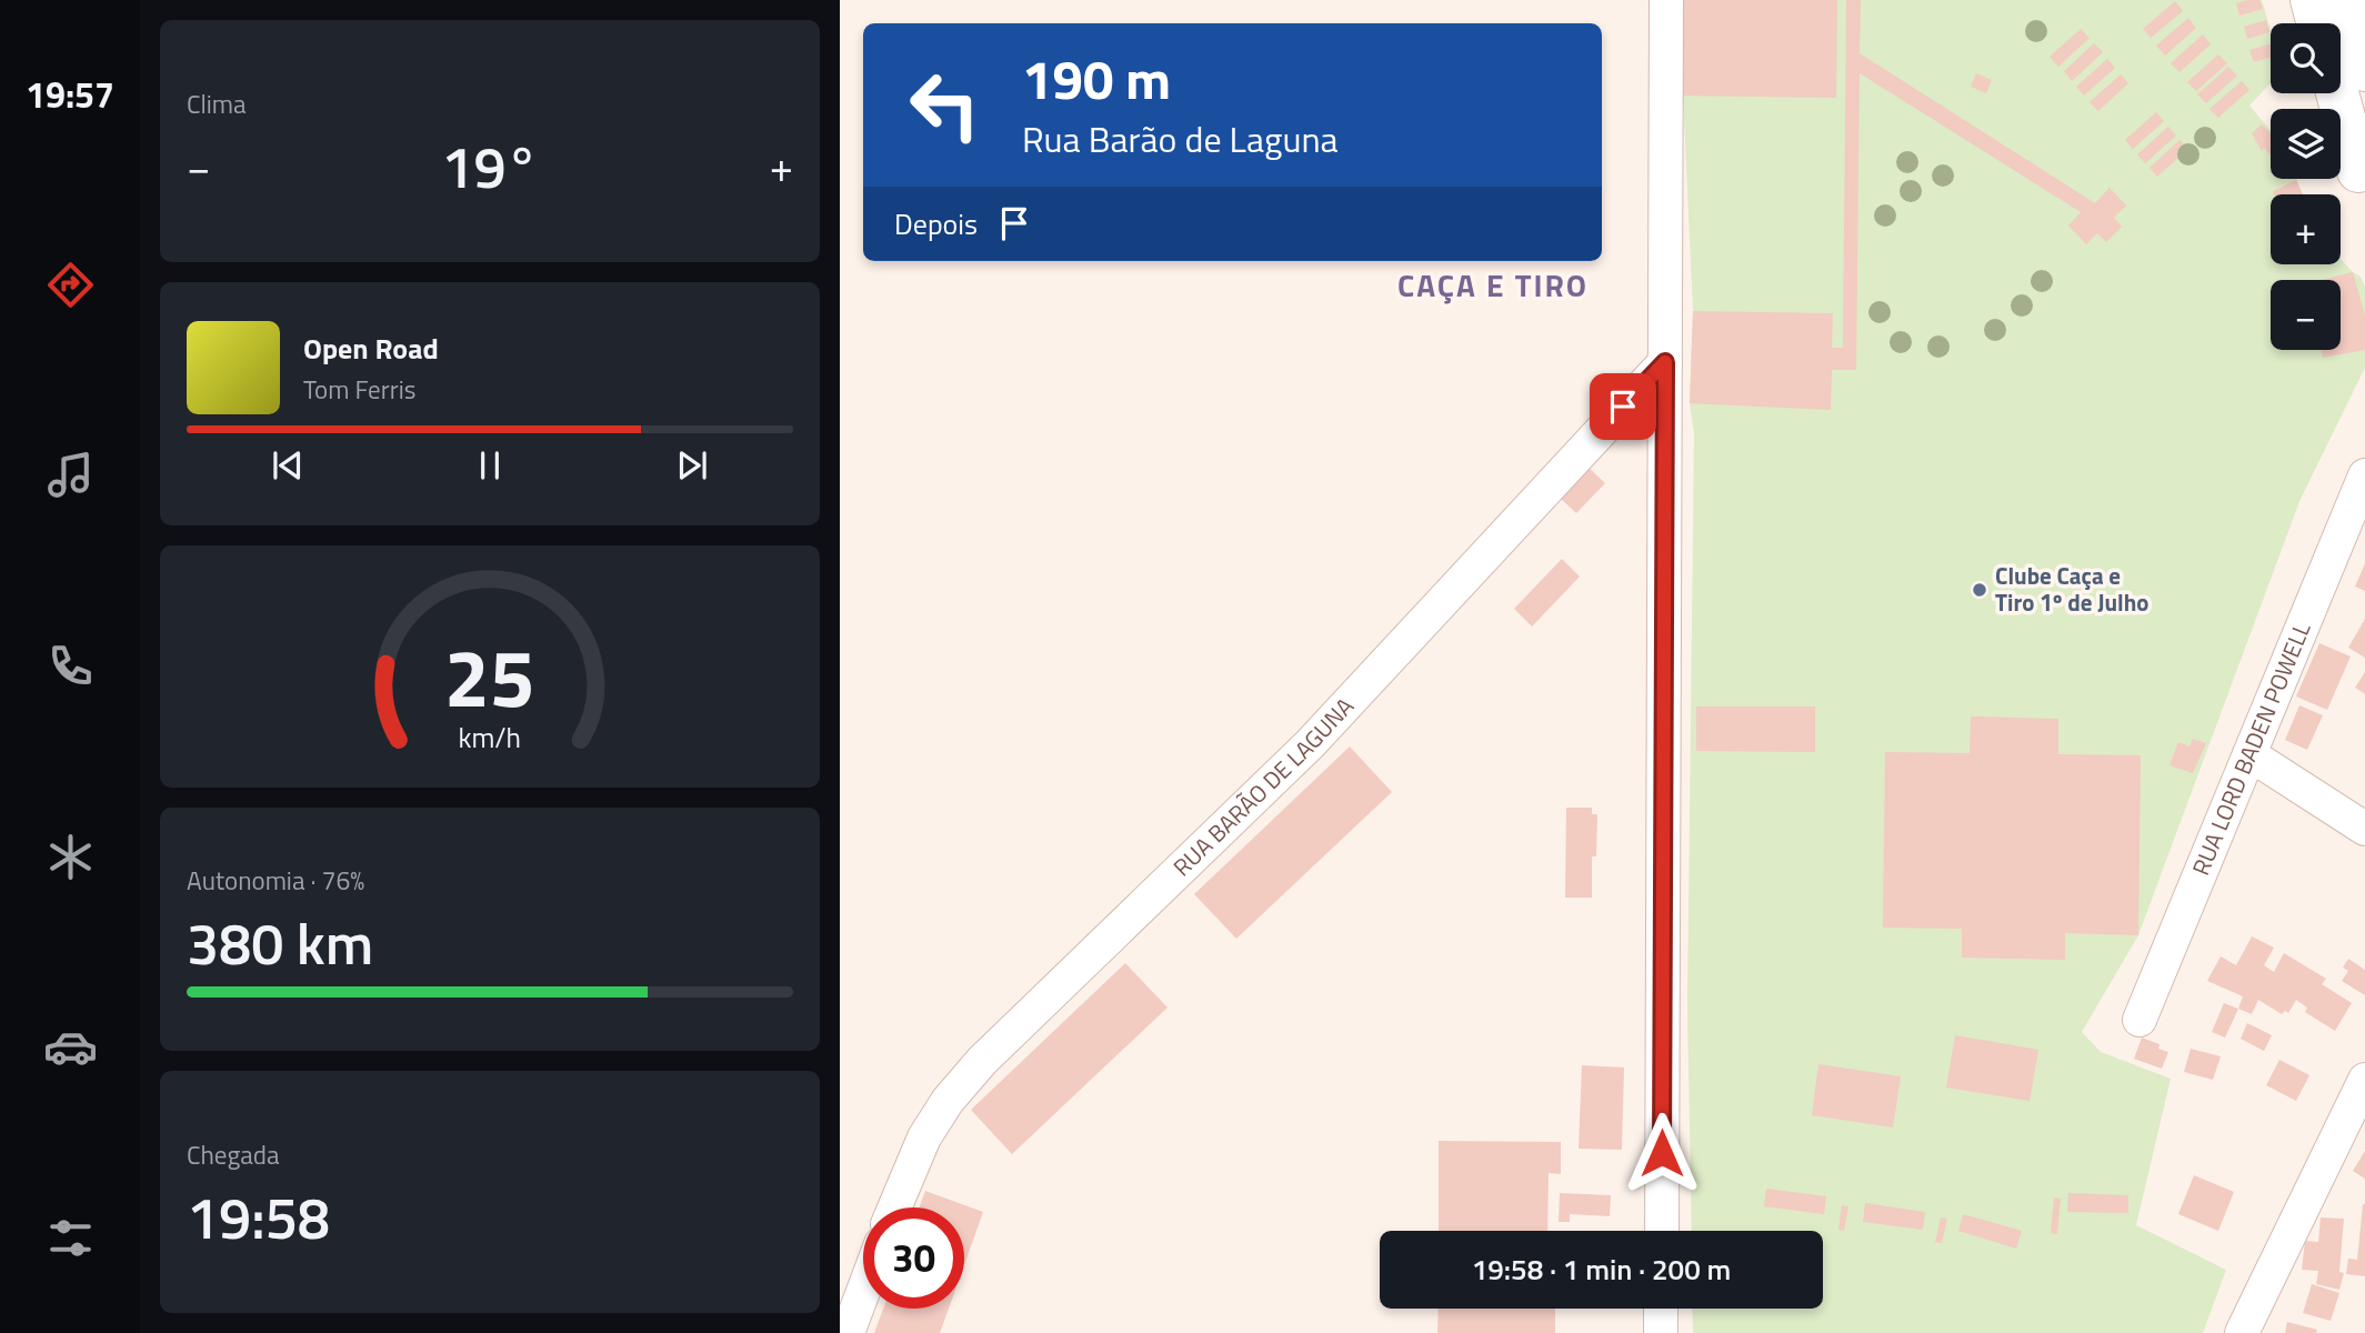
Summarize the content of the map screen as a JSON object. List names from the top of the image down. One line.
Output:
{"streets":{"street":["RUA LORD BADEN POWELL","RUA BARÃO DE LAGUNA"]},"districts":["CAÇA E TIRO"],"places":["Clube Caça e Tiro 1º de Julho"],"page":{"tabs":"19:57","tile":["Clima",["Autonomia · 76%","380 km"],["Chegada","19:58"]],"map_buttons":["+","−"],"turn":["190 m","Rua Barão de Laguna"],"heat":["−","19°","+"],"then":"Depois","song":["Open Road","Tom Ferris"],"limit":"30","trip":"19:58 · 1 min · 200 m","gauge":["25","km/h"]}}
